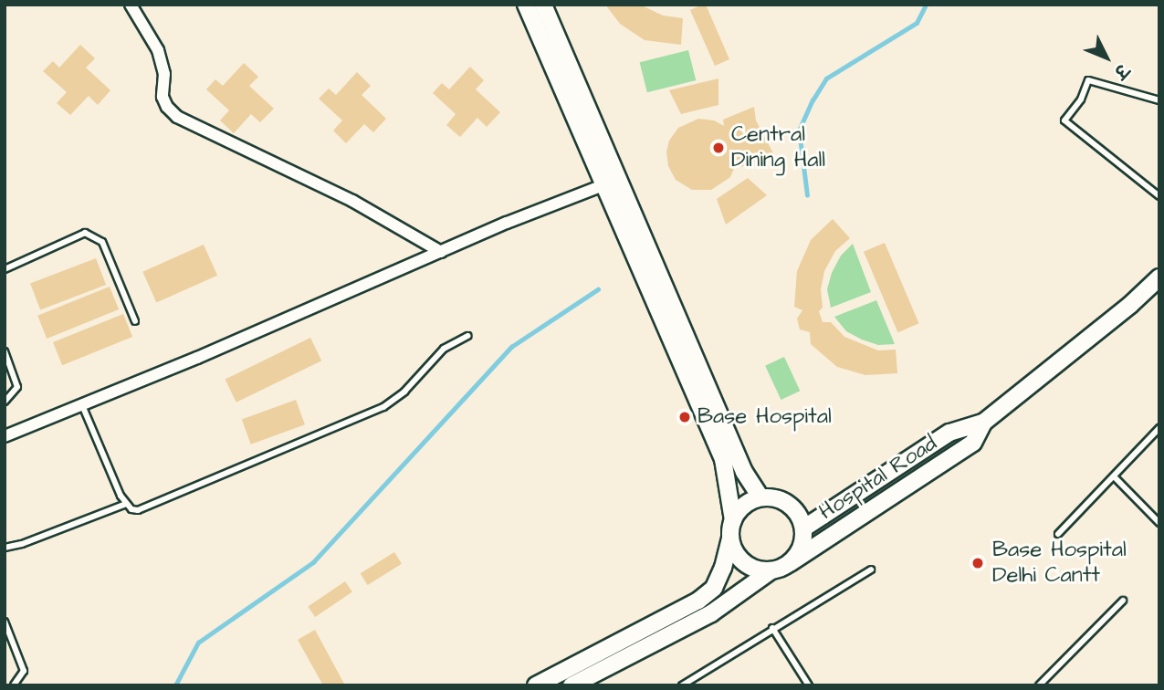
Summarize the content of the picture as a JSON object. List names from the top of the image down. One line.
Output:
{"streets":{"street":["Hospital Road"]},"places":["Central Dining Hall","Base Hospital","Base Hospital Delhi Cantt"],"north":"bottom right"}
